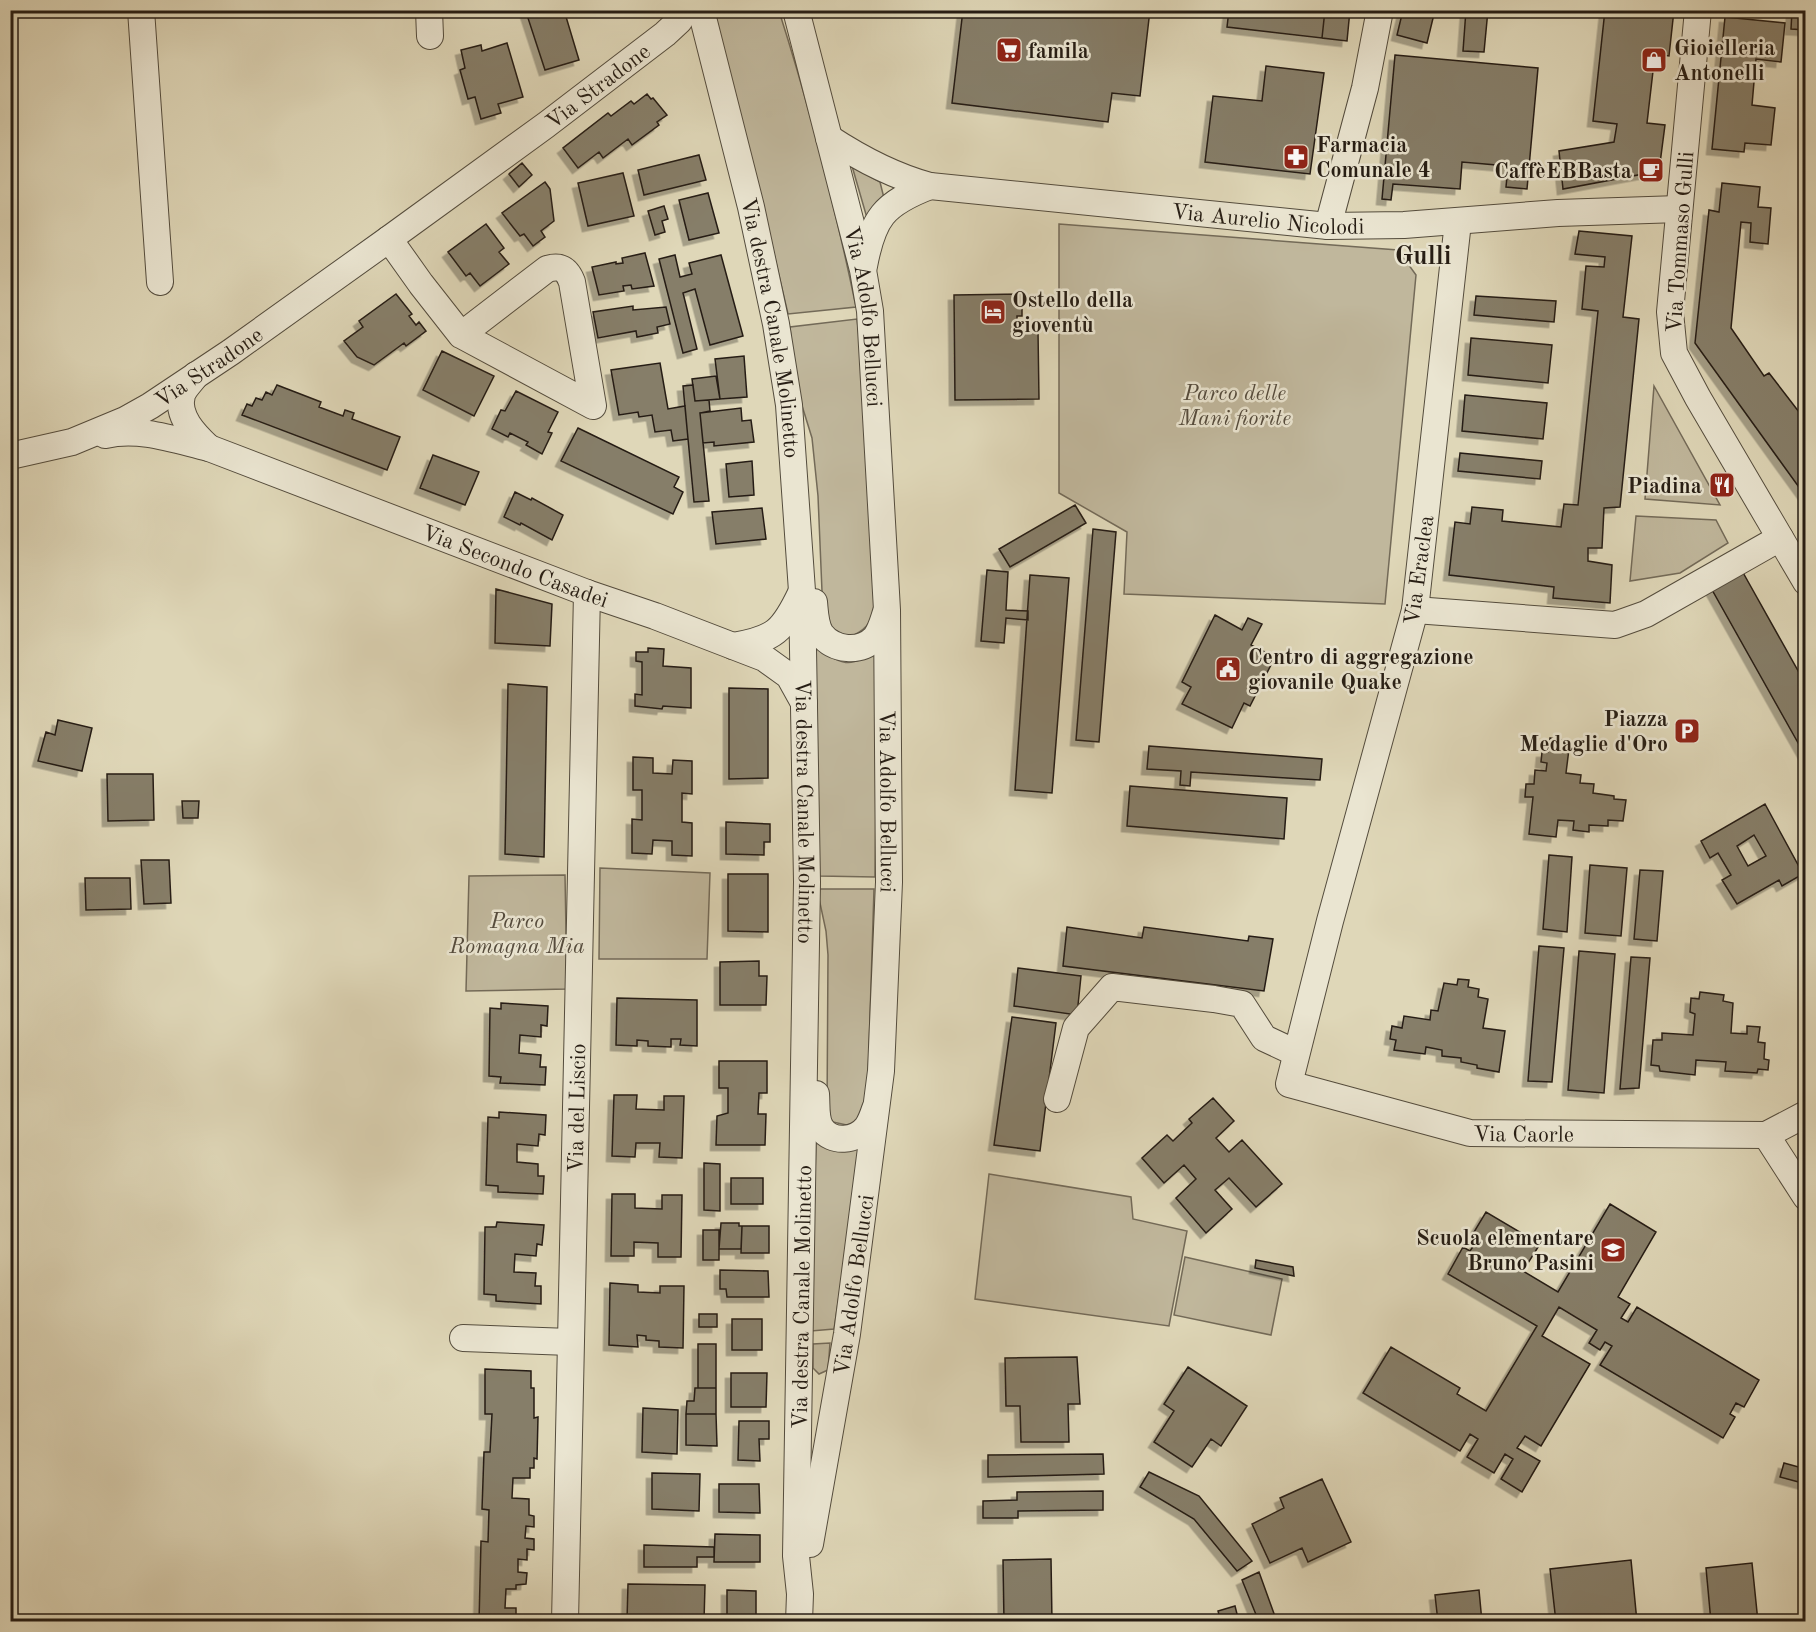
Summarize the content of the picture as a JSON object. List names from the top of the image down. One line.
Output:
{"streets":{"street":["Via Stradone","Via Aurelio Nicolodi","Via Tommaso Gulli","Via Adolfo Bellucci","Via destra Canale Molinetto","Via Secondo Casadei","Via Eraclea","Via del Liscio","Via Caorle"]},"crossings":[["Via Stradone","Via Secondo Casadei"],["Via Aurelio Nicolodi","Via Tommaso Gulli"],["Via Aurelio Nicolodi","Via Adolfo Bellucci"],["Via Aurelio Nicolodi","Via Eraclea"],["Via Adolfo Bellucci","Via destra Canale Molinetto"],["Via destra Canale Molinetto","Via Secondo Casadei"],["Via Secondo Casadei","Via del Liscio"],["Via Eraclea","Via Caorle"]],"districts":["Gulli"],"parks":["Parco delle Mani fiorite","Parco Romagna Mia"],"places":{"supermarket":["famila"],"shop":["Gioielleria Antonelli"],"pharmacy":["Farmacia Comunale 4"],"cafe":["CaffèEBBasta"],"hotel":["Ostello della gioventù"],"restaurant":["Piadina"],"public building":["Centro di aggregazione giovanile Quake"],"parking":["Piazza Medaglie d'Oro"],"school or university":["Scuola elementare Bruno Pasini"]}}
